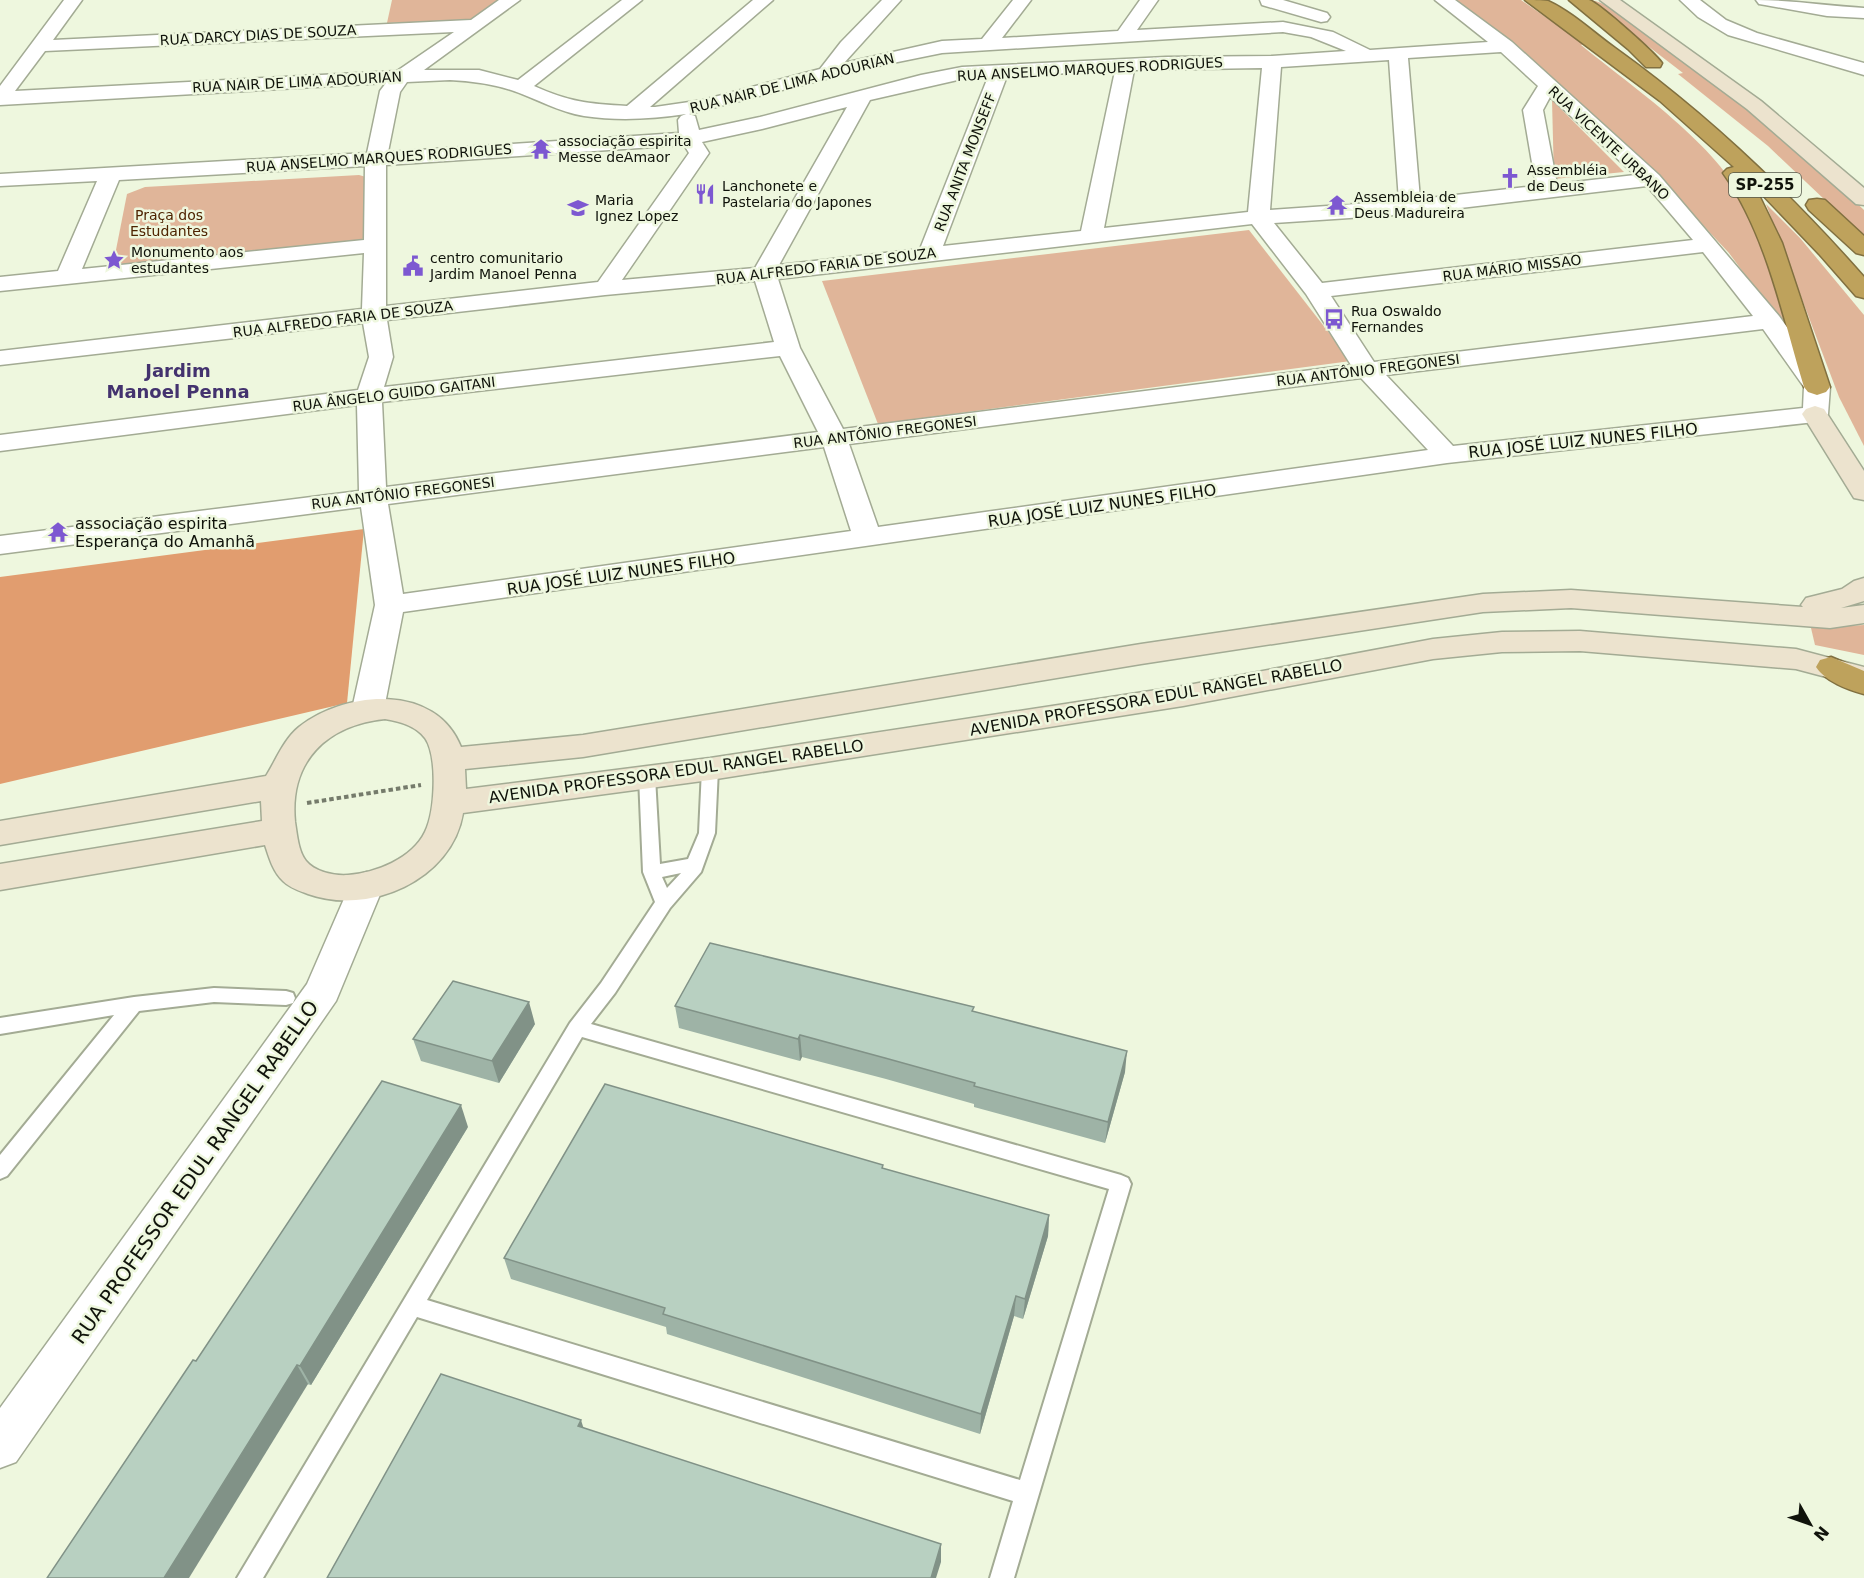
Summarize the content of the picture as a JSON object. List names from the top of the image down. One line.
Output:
{"streets":{"highway":["SP-255"],"main road":["AVENIDA PROFESSORA EDUL RANGEL RABELLO"],"street":["RUA DARCY DIAS DE SOUZA","RUA ANSELMO MARQUES RODRIGUES","RUA NAIR DE LIMA ADOURIAN","RUA VICENTE URBANO","RUA ANITA MONSEFF","RUA ALFREDO FARIA DE SOUZA","RUA MÁRIO MISSAO","RUA ANTÔNIO FREGONESI","RUA ÂNGELO GUIDO GAITANI","RUA JOSÉ LUIZ NUNES FILHO","RUA PROFESSOR EDUL RANGEL RABELLO"]},"crossings":[["RUA ANSELMO MARQUES RODRIGUES","RUA NAIR DE LIMA ADOURIAN"],["RUA ANSELMO MARQUES RODRIGUES","RUA VICENTE URBANO"],["RUA ANSELMO MARQUES RODRIGUES","RUA ANITA MONSEFF"],["RUA VICENTE URBANO","RUA ALFREDO FARIA DE SOUZA"],["RUA VICENTE URBANO","RUA MÁRIO MISSAO"],["RUA VICENTE URBANO","RUA ANTÔNIO FREGONESI"],["RUA ANITA MONSEFF","RUA ALFREDO FARIA DE SOUZA"],["AVENIDA PROFESSORA EDUL RANGEL RABELLO","RUA PROFESSOR EDUL RANGEL RABELLO"]],"districts":["Jardim Manoel Penna"],"parks":["Praça dos Estudantes"],"places":{"temple":["associação espirita Messe deAmaor","Assembleia de Deus Madureira","associação espirita Esperança do Amanhã"],"church":["Assembléia de Deus"],"restaurant":["Lanchonete e Pastelaria do Japones"],"school or university":["Maria Ignez Lopez"],"place":["Monumento aos estudantes"],"public building":["centro comunitario Jardim Manoel Penna"],"bus stop":["Rua Oswaldo Fernandes"]},"north":"bottom right"}
